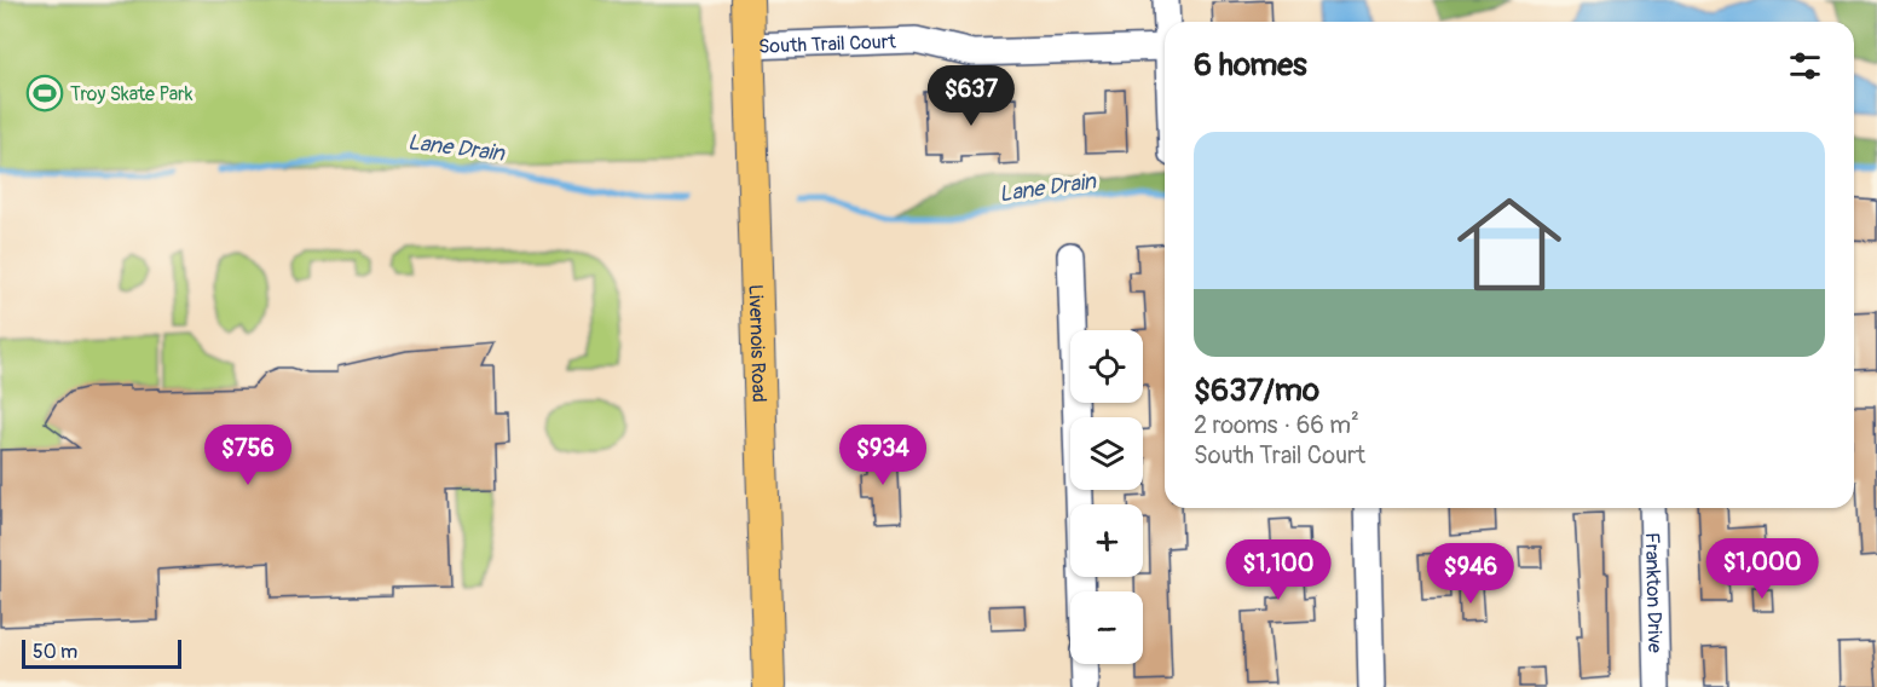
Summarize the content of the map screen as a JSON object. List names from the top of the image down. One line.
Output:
{"streets":{"main road":["Livernois Road"],"street":["South Trail Court","Frankton Drive"]},"crossings":[["South Trail Court","Livernois Road"]],"water":["Lane Drain"],"places":{"sports":["Troy Skate Park"]},"scale_bar":"50 m","page":{"heading":"6 homes","price":["$637","$756","$934","$1,000","$1,100","$946"],"list":[{"name":"$637/mo","note":"2 rooms · 66 m² · South Trail Court"}],"map_buttons":["+","−"],"scale":"50 m"}}
